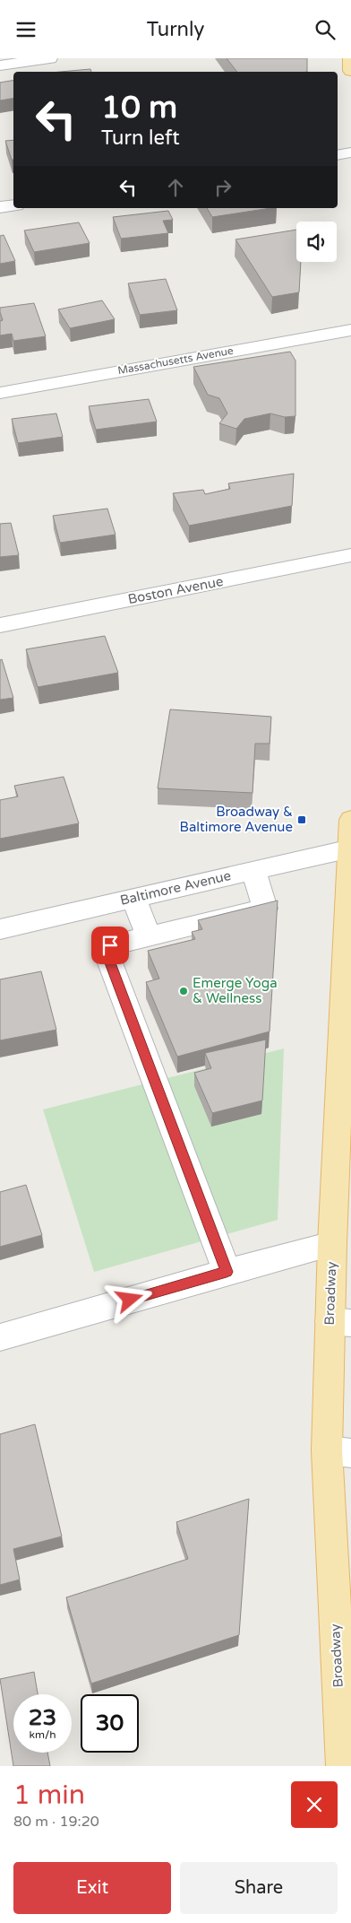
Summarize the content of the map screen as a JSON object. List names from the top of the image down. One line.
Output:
{"streets":{"main road":["Broadway"],"street":["Massachusetts Avenue","Boston Avenue","Baltimore Avenue"]},"crossings":[["Baltimore Avenue","Broadway"]],"places":{"transit":["Broadway & Baltimore Avenue"],"other":["Emerge Yoga & Wellness"]},"page":{"header":"Turnly","turn":["10 m","Turn left"],"speed":"23 km/h","limit":"30","heading":["1 min","80 m · 19:20"],"buttons":["Exit","Share"]}}
